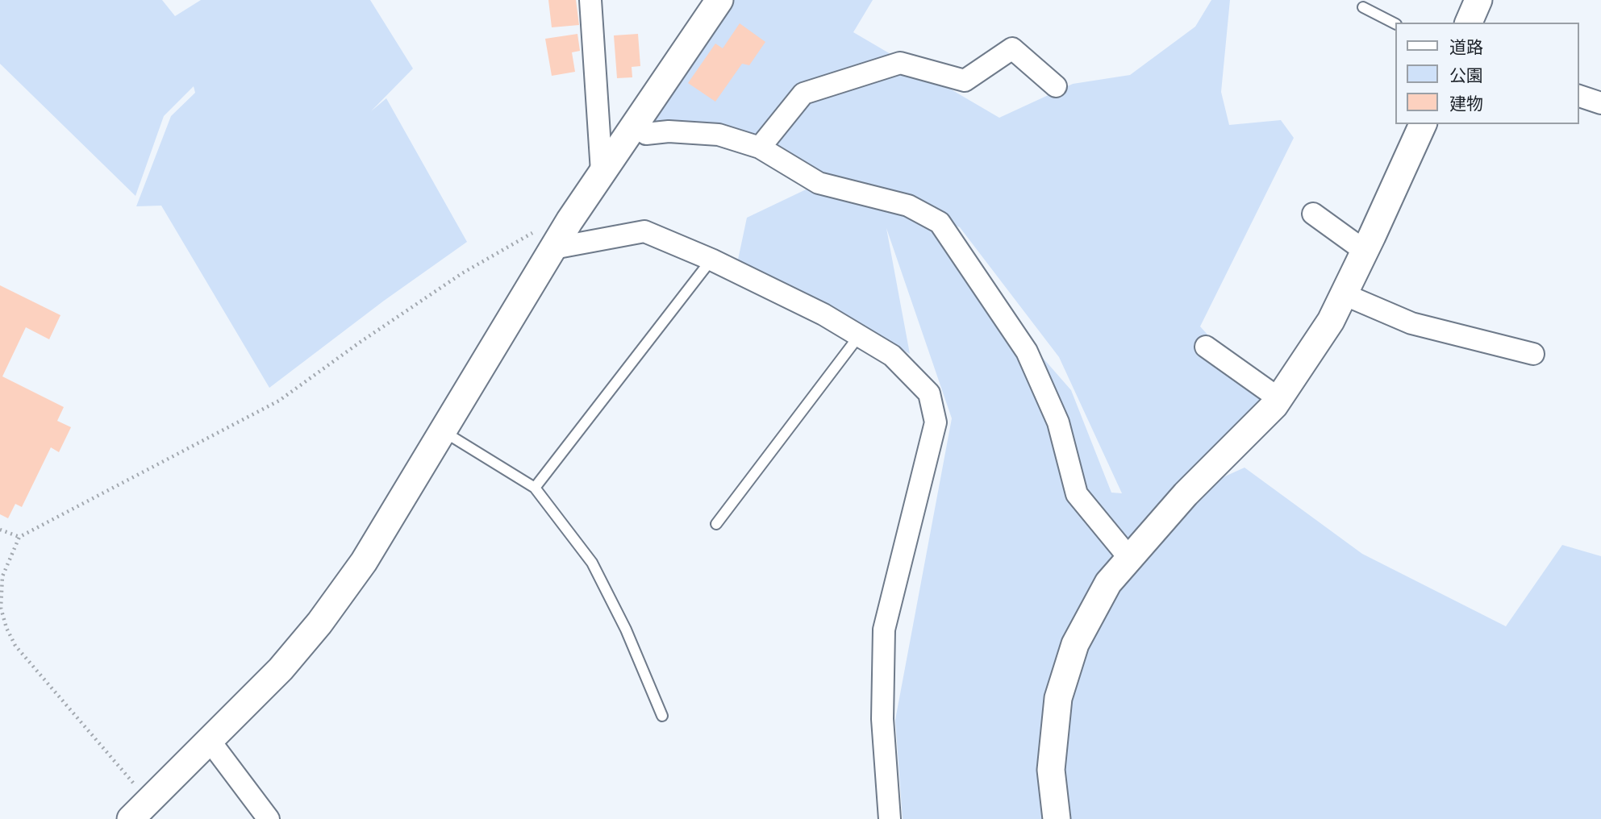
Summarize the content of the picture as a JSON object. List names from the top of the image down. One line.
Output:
{"legend":["道路","公園","建物"]}
